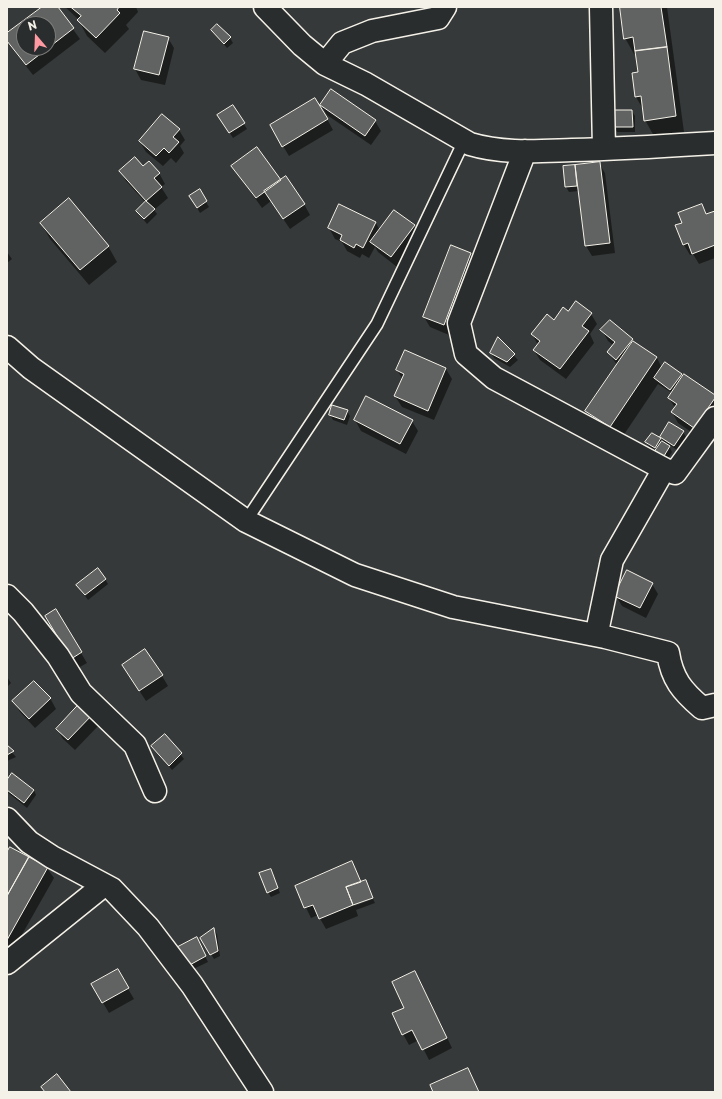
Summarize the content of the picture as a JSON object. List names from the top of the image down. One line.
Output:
{"north":"top"}
